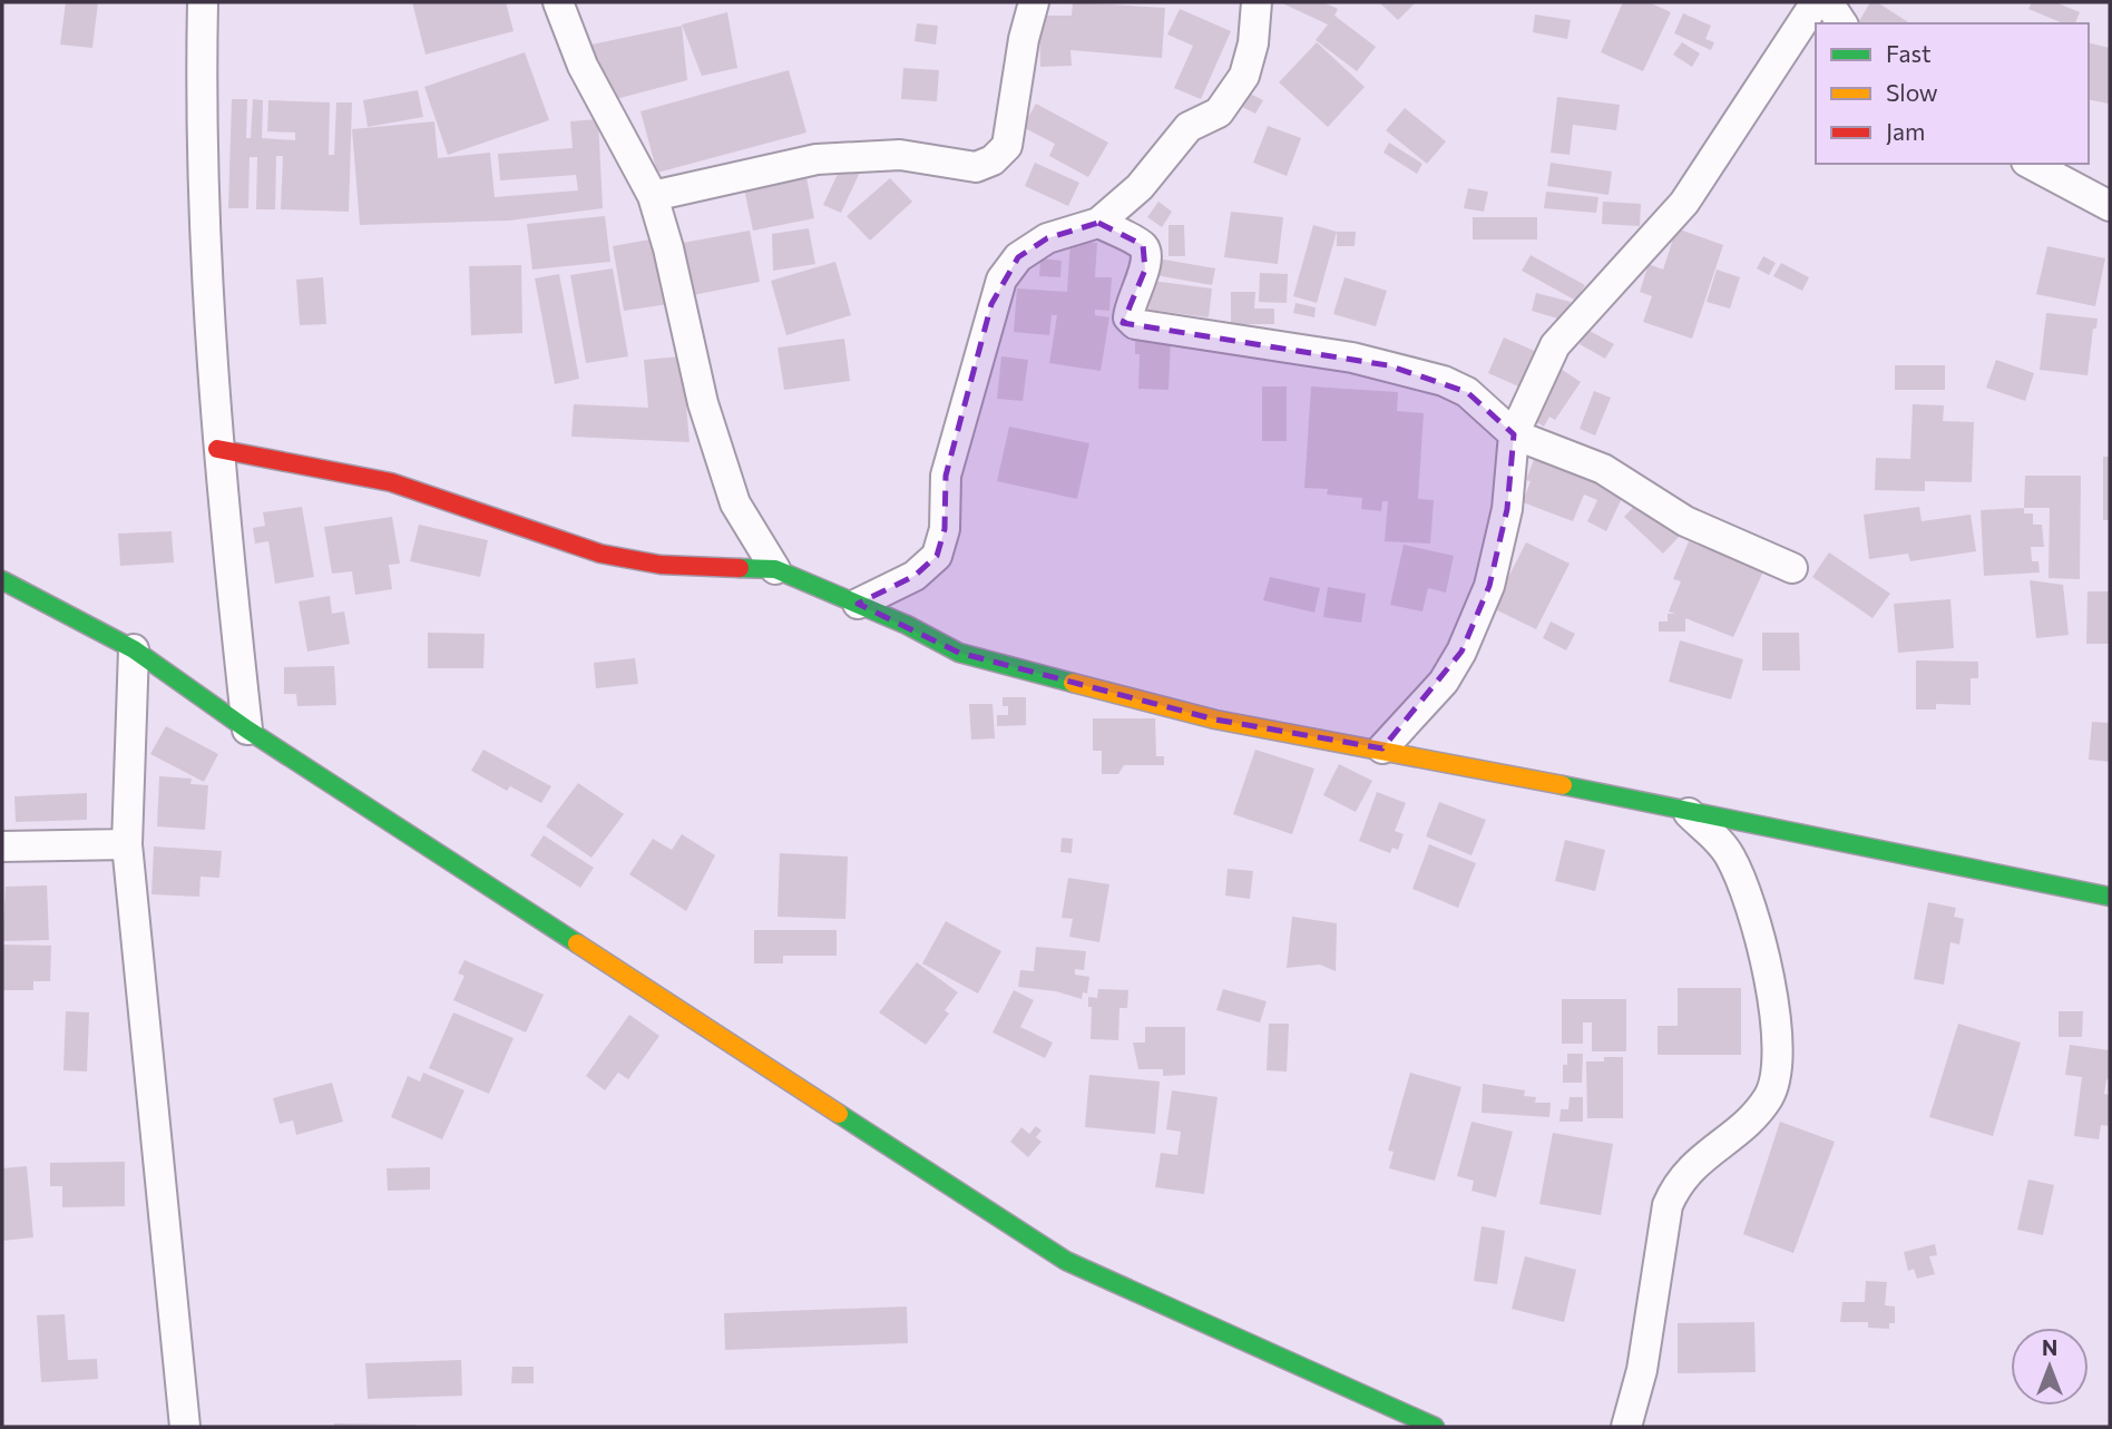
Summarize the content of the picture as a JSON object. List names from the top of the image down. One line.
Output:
{"legend":["Fast","Slow","Jam"],"north":"top"}
